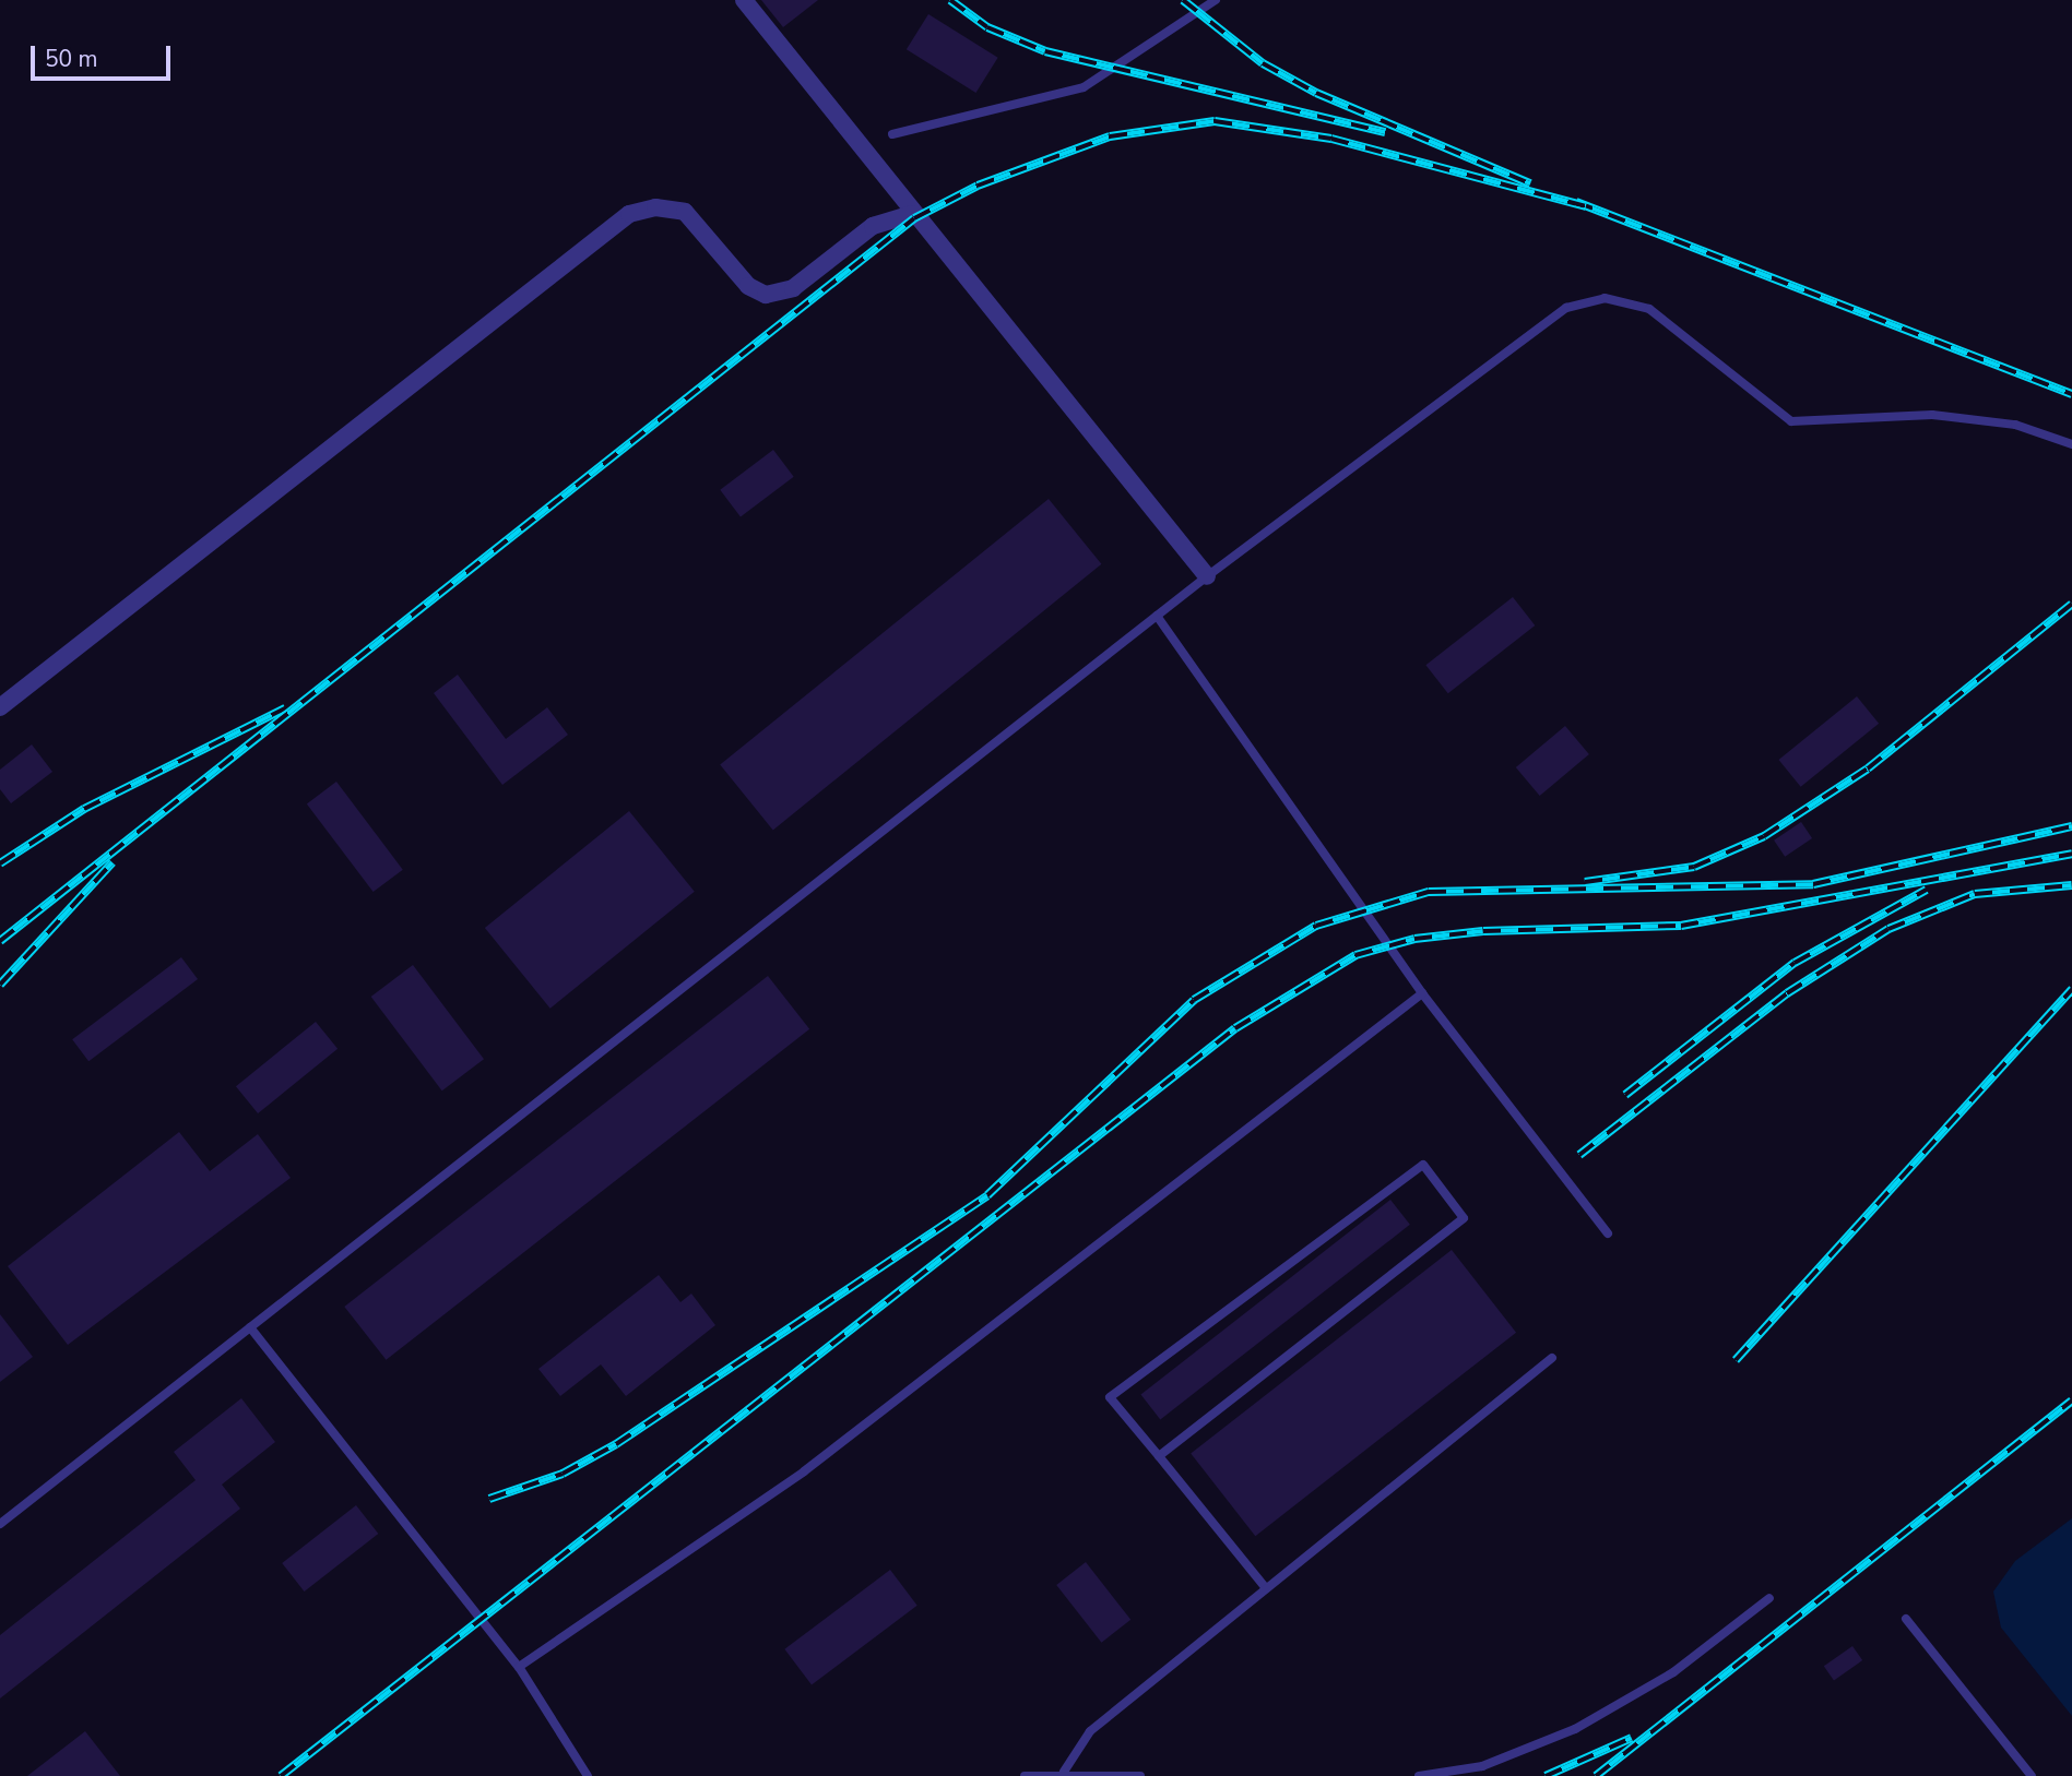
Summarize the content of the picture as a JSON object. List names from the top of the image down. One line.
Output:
{"scale_bar":"50 m"}
